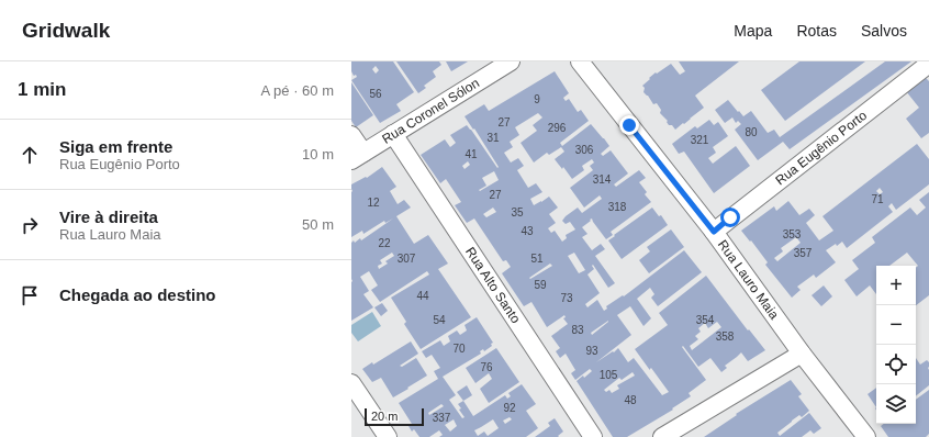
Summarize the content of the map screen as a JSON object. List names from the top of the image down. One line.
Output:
{"streets":{"street":["Rua Coronel Sólon","Rua Eugênio Porto","Rua Lauro Maia","Rua Alto Santo"]},"crossings":[["Rua Coronel Sólon","Rua Alto Santo"],["Rua Eugênio Porto","Rua Lauro Maia"]],"house_numbers":["56","9","27","296","80","31","321","306","41","314","27","71","12","318","35","43","353","22","357","307","51","59","44","73","54","354","83","358","70","93","76","105","48","92","337"],"scale_bar":"20 m","page":{"header":"Gridwalk","nav":["Mapa","Rotas","Salvos"],"heading":["1 min","A pé · 60 m"],"list":[["Siga em frente","Rua Eugênio Porto","10 m"],["Vire à direita","Rua Lauro Maia","50 m"],"Chegada ao destino"],"map_buttons":["+","−"],"scale":"20 m"}}
